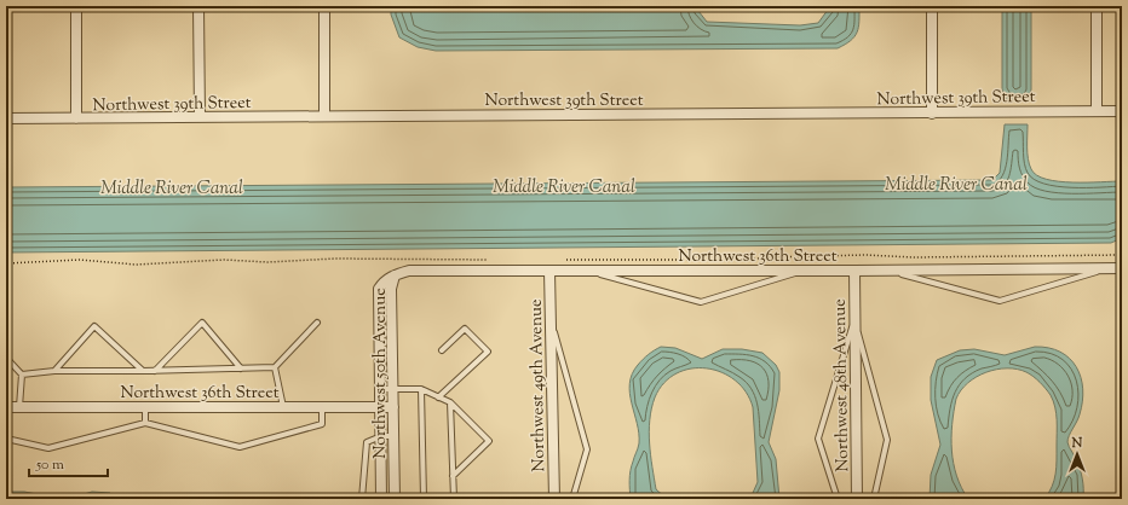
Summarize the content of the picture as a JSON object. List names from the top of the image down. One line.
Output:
{"streets":{"street":["Northwest 39th Street","Northwest 36th Street","Northwest 50th Avenue","Northwest 49th Avenue","Northwest 48th Avenue"]},"crossings":[["Northwest 36th Street","Northwest 50th Avenue"],["Northwest 36th Street","Northwest 49th Avenue"],["Northwest 36th Street","Northwest 48th Avenue"]],"water":["Middle River Canal"],"scale_bar":"50 m","north":"top"}
